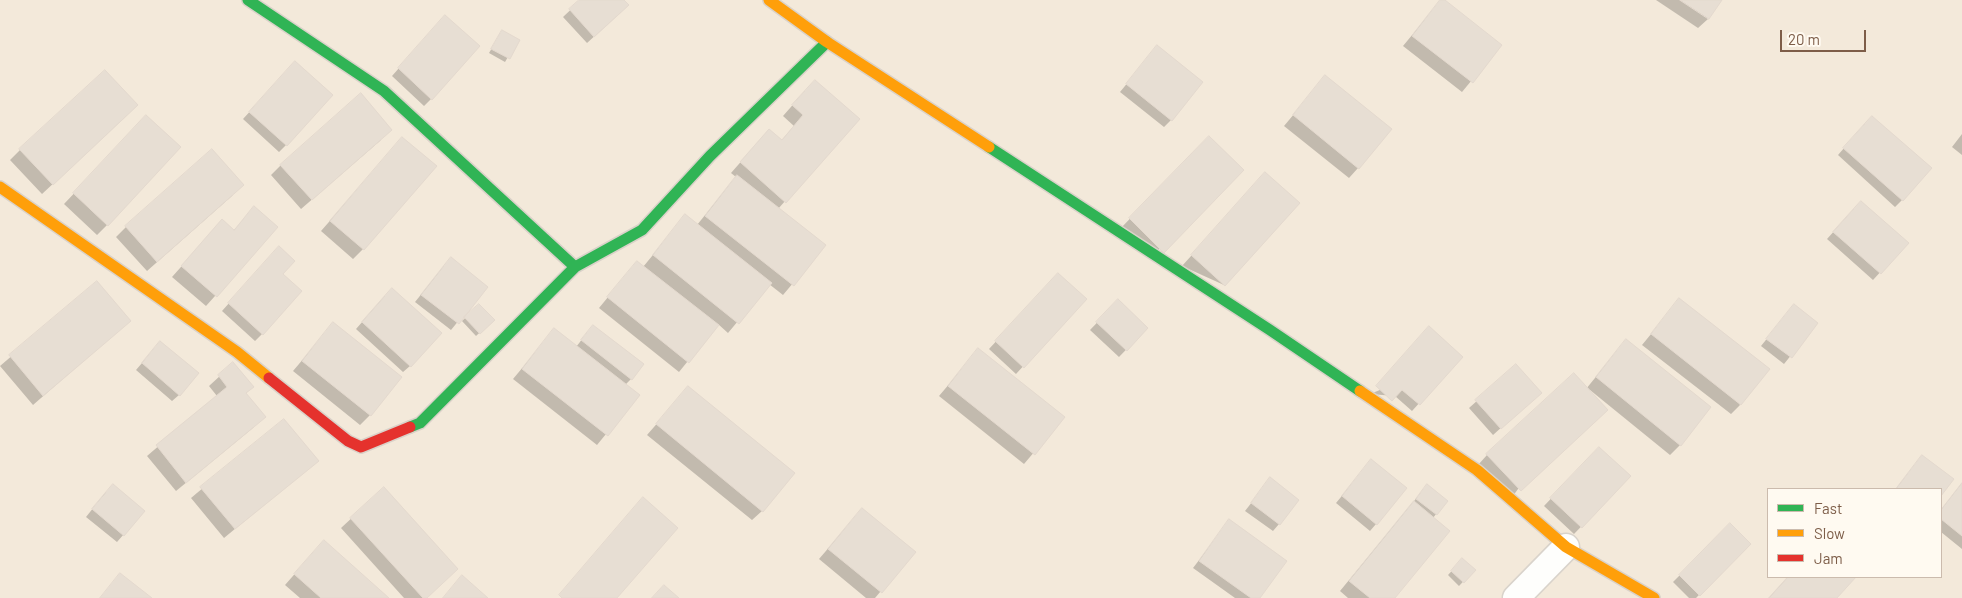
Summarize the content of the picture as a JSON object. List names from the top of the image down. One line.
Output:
{"legend":["Fast","Slow","Jam"],"scale_bar":"20 m"}
